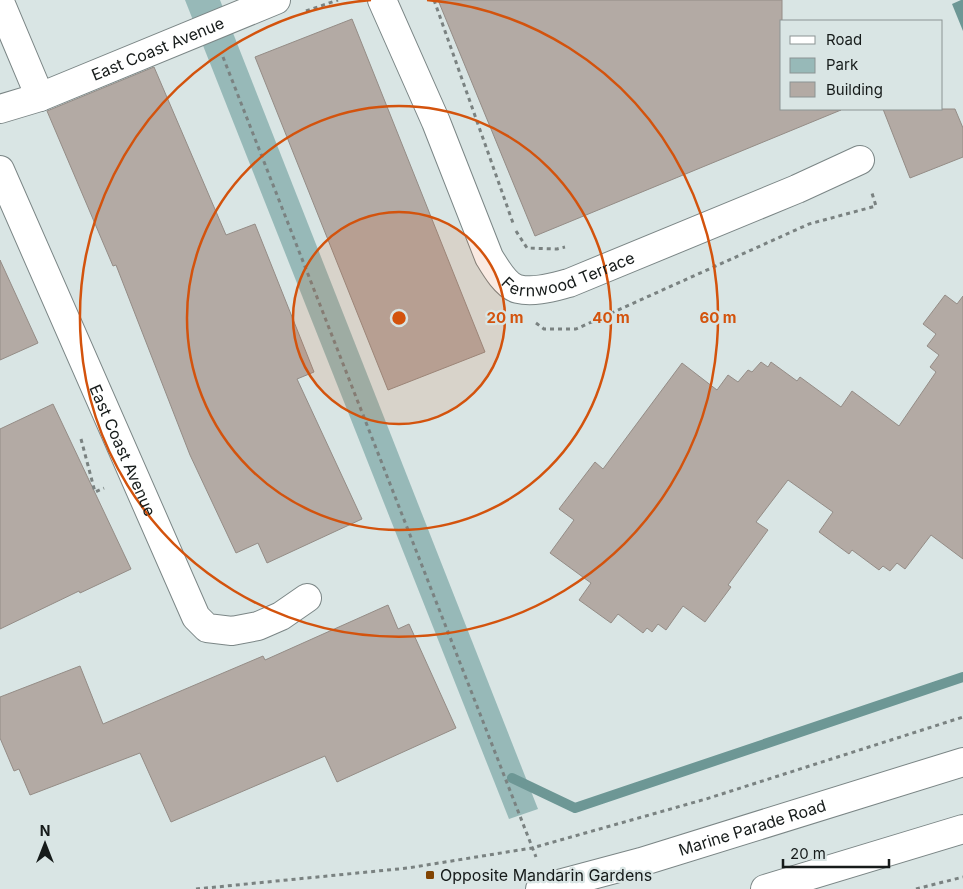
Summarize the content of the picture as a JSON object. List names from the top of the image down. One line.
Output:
{"streets":{"street":["East Coast Avenue","Fernwood Terrace","Marine Parade Road"]},"places":{"transit":["Opposite Mandarin Gardens"]},"legend":["Road","Park","Building"],"scale_bar":"20 m","north":"top","rings":["20 m","40 m","60 m"]}
